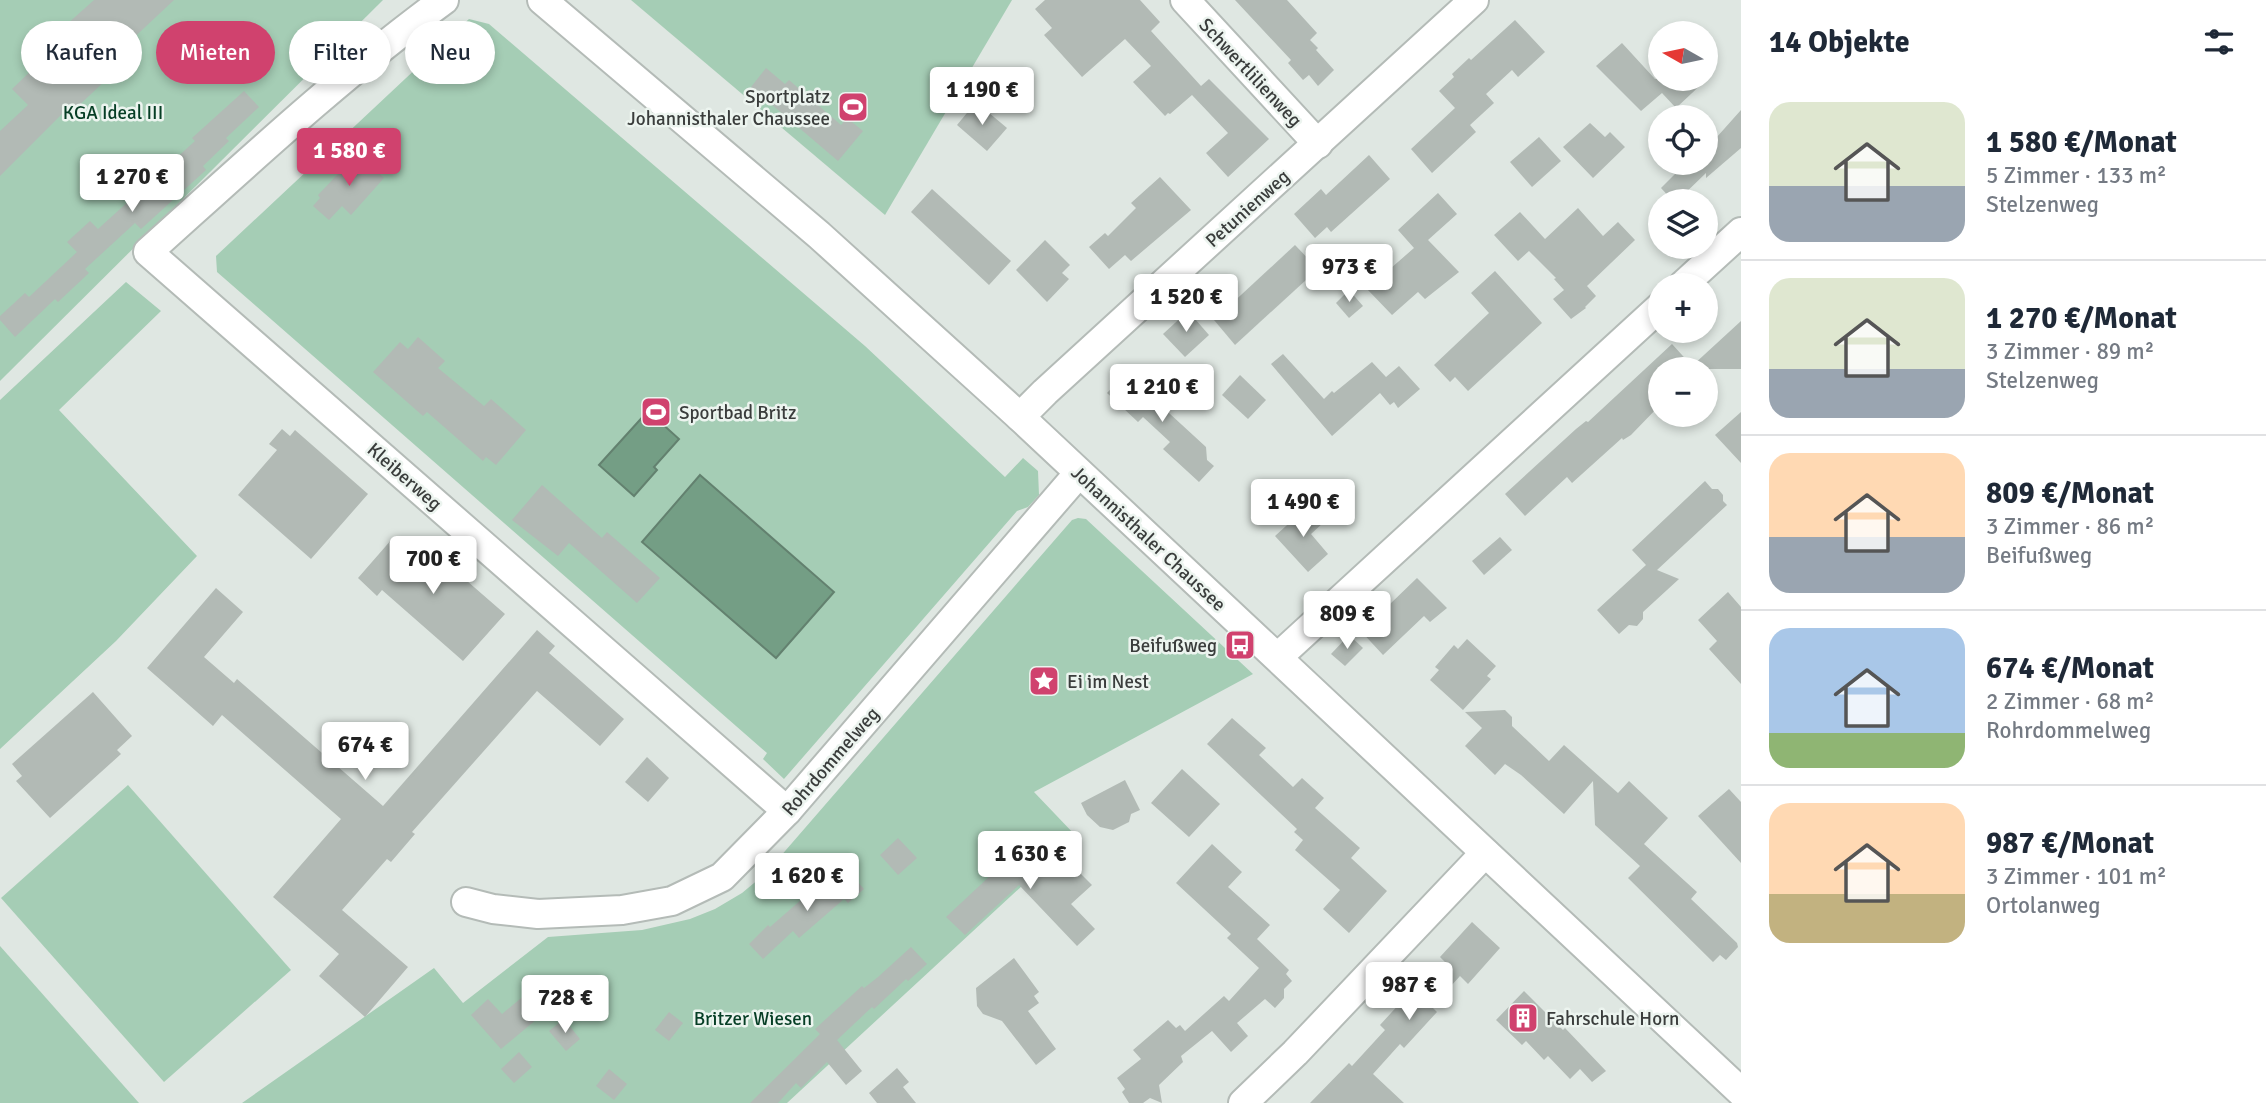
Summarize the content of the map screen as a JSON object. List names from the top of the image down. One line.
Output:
{"streets":{"street":["Schwertlilienweg","Petunienweg","Kleiberweg","Johannisthaler Chaussee","Rohrdommelweg"]},"crossings":[["Schwertlilienweg","Petunienweg"],["Petunienweg","Johannisthaler Chaussee"],["Kleiberweg","Rohrdommelweg"],["Johannisthaler Chaussee","Rohrdommelweg"]],"parks":["KGA Ideal III","Britzer Wiesen"],"places":{"sports":["Sportplatz Johannisthaler Chaussee","Sportbad Britz"],"bus stop":["Beifußweg"],"place":["Ei im Nest"],"building":["Fahrschule Horn"]},"north":"left","page":{"heading":"14 Objekte","map_buttons":["+","−"],"chip":["Kaufen","Mieten","Filter","Neu"],"price":["1 190 €","1 580 €","1 270 €","973 €","1 520 €","1 210 €","1 490 €","700 €","809 €","674 €","1 630 €","1 620 €","987 €","728 €"],"list":[{"name":"1 580 €/Monat","note":"5 Zimmer · 133 m² · Stelzenweg"},{"name":"1 270 €/Monat","note":"3 Zimmer · 89 m² · Stelzenweg"},{"name":"809 €/Monat","note":"3 Zimmer · 86 m² · Beifußweg"},{"name":"674 €/Monat","note":"2 Zimmer · 68 m² · Rohrdommelweg"},{"name":"987 €/Monat","note":"3 Zimmer · 101 m² · Ortolanweg"}]}}
